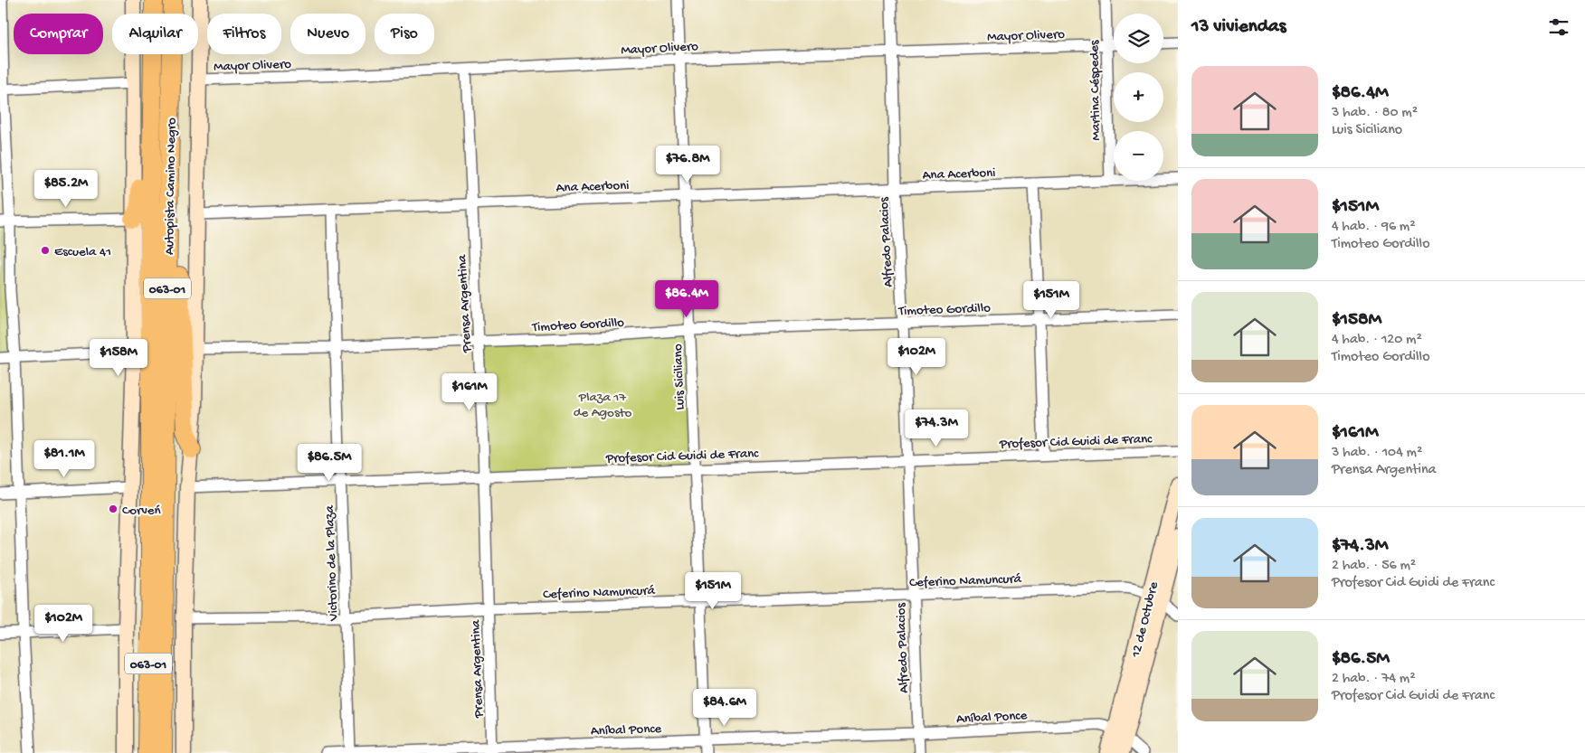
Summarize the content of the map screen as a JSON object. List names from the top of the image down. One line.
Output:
{"streets":{"highway":["Autopista Camino Negro","063-01"],"street":["Mayor Olivero","Martina Céspedes","Ana Acerboni","Alfredo Palacios","Prensa Argentina","Timoteo Gordillo","Luis Siciliano","Profesor Cid Guidi de Franc","Victorino de la Plaza","Ceferino Namuncurá","12 de Octubre","Aníbal Ponce"]},"crossings":[["Mayor Olivero","Martina Céspedes"],["Mayor Olivero","Alfredo Palacios"],["Mayor Olivero","Prensa Argentina"],["Mayor Olivero","Luis Siciliano"],["Martina Céspedes","Ana Acerboni"],["Ana Acerboni","Alfredo Palacios"],["Ana Acerboni","Prensa Argentina"],["Ana Acerboni","Luis Siciliano"],["Ana Acerboni","Victorino de la Plaza"],["Alfredo Palacios","Timoteo Gordillo"],["Alfredo Palacios","Profesor Cid Guidi de Franc"],["Alfredo Palacios","Ceferino Namuncurá"],["Alfredo Palacios","Aníbal Ponce"],["Prensa Argentina","Timoteo Gordillo"],["Prensa Argentina","Profesor Cid Guidi de Franc"],["Prensa Argentina","Ceferino Namuncurá"],["Prensa Argentina","Aníbal Ponce"],["Timoteo Gordillo","Luis Siciliano"],["Timoteo Gordillo","Victorino de la Plaza"],["Luis Siciliano","Profesor Cid Guidi de Franc"],["Luis Siciliano","Ceferino Namuncurá"],["Luis Siciliano","Aníbal Ponce"],["Profesor Cid Guidi de Franc","Victorino de la Plaza"],["Victorino de la Plaza","Ceferino Namuncurá"],["Victorino de la Plaza","Aníbal Ponce"],["Ceferino Namuncurá","12 de Octubre"],["12 de Octubre","Aníbal Ponce"]],"parks":["Plaza 17 de Agosto"],"places":["Escuela 41","Corveń"],"page":{"heading":"13 viviendas","map_buttons":["+","−"],"chip":["Comprar","Alquilar","Filtros","Nuevo","Piso"],"list":[{"name":"$86.4M","note":"3 hab. · 80 m² · Luis Siciliano"},{"name":"$151M","note":"4 hab. · 96 m² · Timoteo Gordillo"},{"name":"$158M","note":"4 hab. · 120 m² · Timoteo Gordillo"},{"name":"$161M","note":"3 hab. · 104 m² · Prensa Argentina"},{"name":"$74.3M","note":"2 hab. · 56 m² · Profesor Cid Guidi de Franc"},{"name":"$86.5M","note":"2 hab. · 74 m² · Profesor Cid Guidi de Franc"}],"price":["$76.8M","$85.2M","$86.4M","$151M","$102M","$158M","$161M","$74.3M","$81.1M","$86.5M","$151M","$102M","$84.6M"]}}
